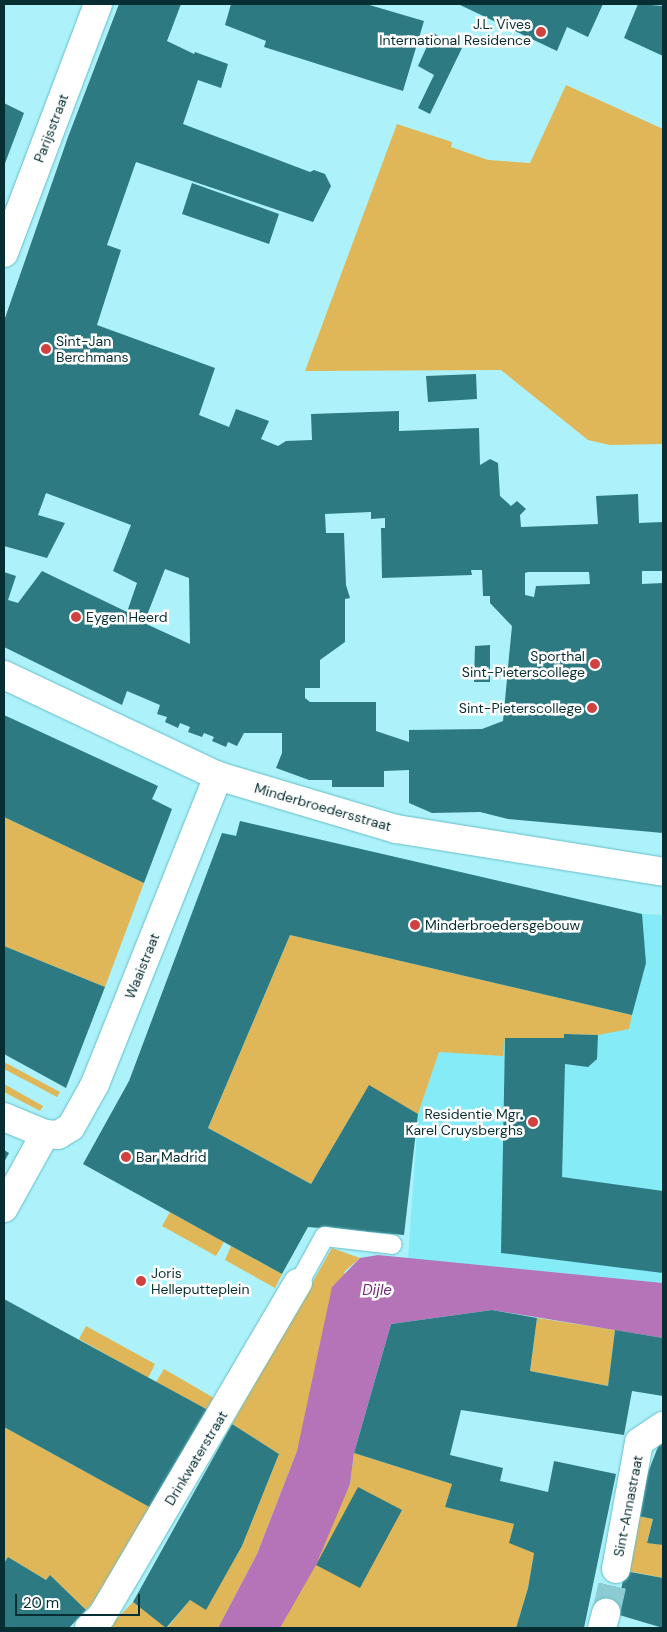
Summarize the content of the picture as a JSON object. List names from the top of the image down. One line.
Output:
{"streets":{"street":["Parijsstraat","Minderbroedersstraat","Waaistraat","Drinkwaterstraat","Sint-Annastraat"]},"crossings":[["Minderbroedersstraat","Waaistraat"]],"water":["Dijle"],"places":["J.L. Vives International Residence","Sint-Jan Berchmans","Eygen Heerd","Sporthal Sint-Pieterscollege","Sint-Pieterscollege","Minderbroedersgebouw","Residentie Mgr. Karel Cruysberghs","Bar Madrid","Joris Helleputteplein"],"scale_bar":"20 m"}
